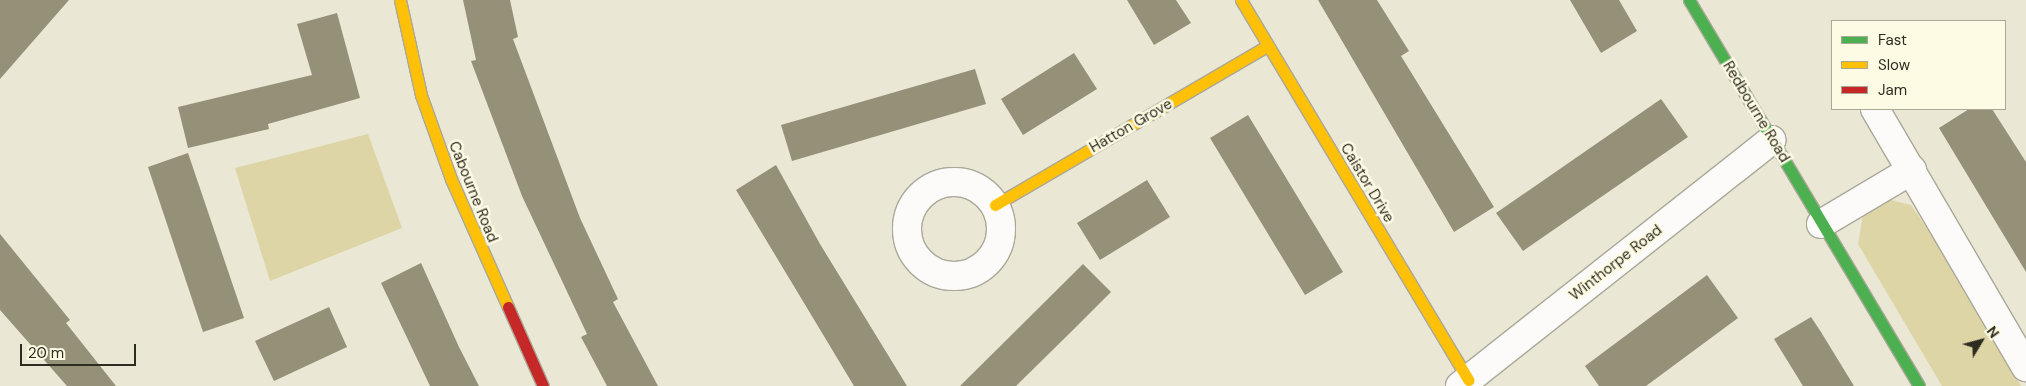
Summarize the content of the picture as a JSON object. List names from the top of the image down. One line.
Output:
{"streets":{"street":["Redbourne Road","Hatton Grove","Caistor Drive","Cabourne Road","Winthorpe Road"]},"crossings":[["Redbourne Road","Winthorpe Road"],["Hatton Grove","Caistor Drive"],["Caistor Drive","Winthorpe Road"]],"legend":["Fast","Slow","Jam"],"scale_bar":"20 m","north":"top right"}
